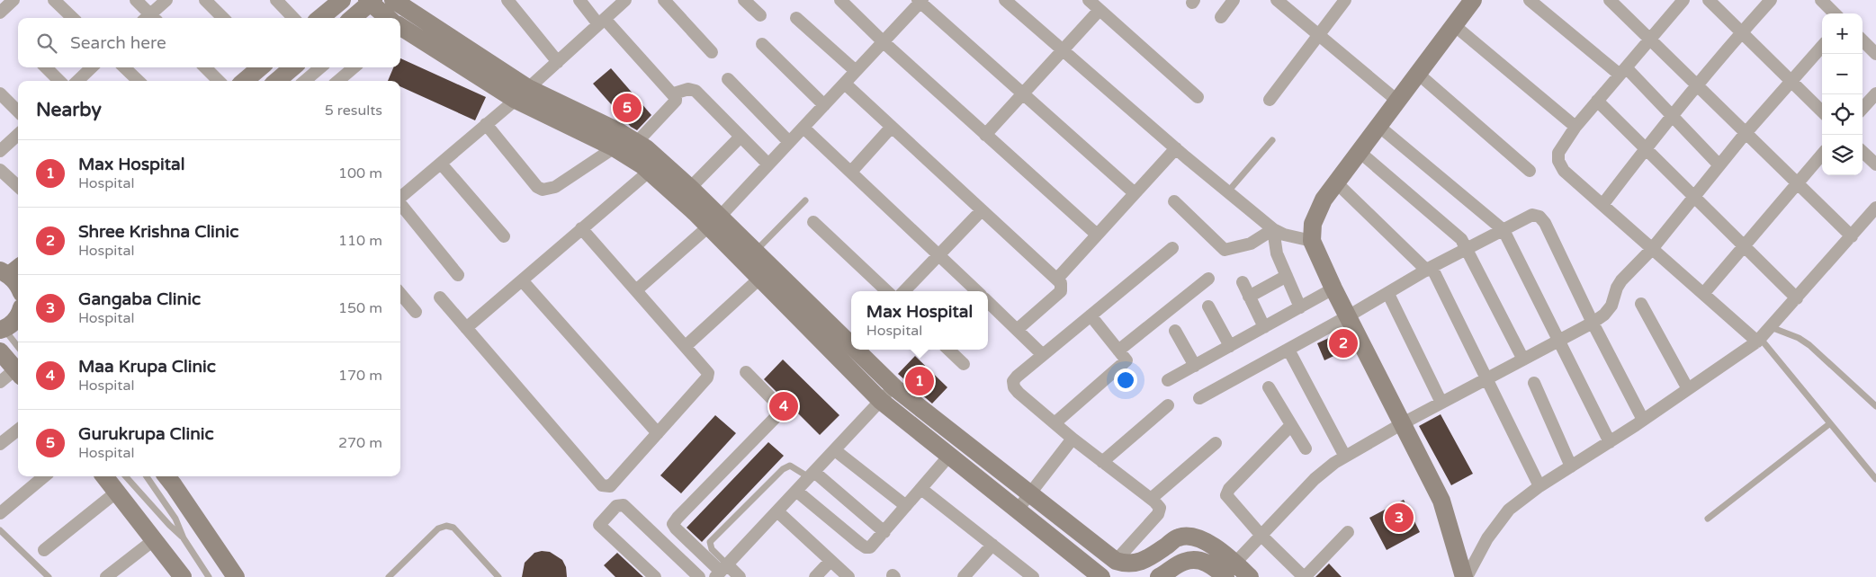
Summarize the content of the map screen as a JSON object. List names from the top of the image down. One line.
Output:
{"page":{"map_buttons":["+","−"],"search":"Search here","heading":["Nearby","5 results"],"pins":["5","2","1","4","3"],"list":[{"mark":"1","name":"Max Hospital","note":"Hospital","value":"100 m"},{"mark":"2","name":"Shree Krishna Clinic","note":"Hospital","value":"110 m"},{"mark":"3","name":"Gangaba Clinic","note":"Hospital","value":"150 m"},{"mark":"4","name":"Maa Krupa Clinic","note":"Hospital","value":"170 m"},{"mark":"5","name":"Gurukrupa Clinic","note":"Hospital","value":"270 m"}],"popup":["Max Hospital","Hospital"]}}
